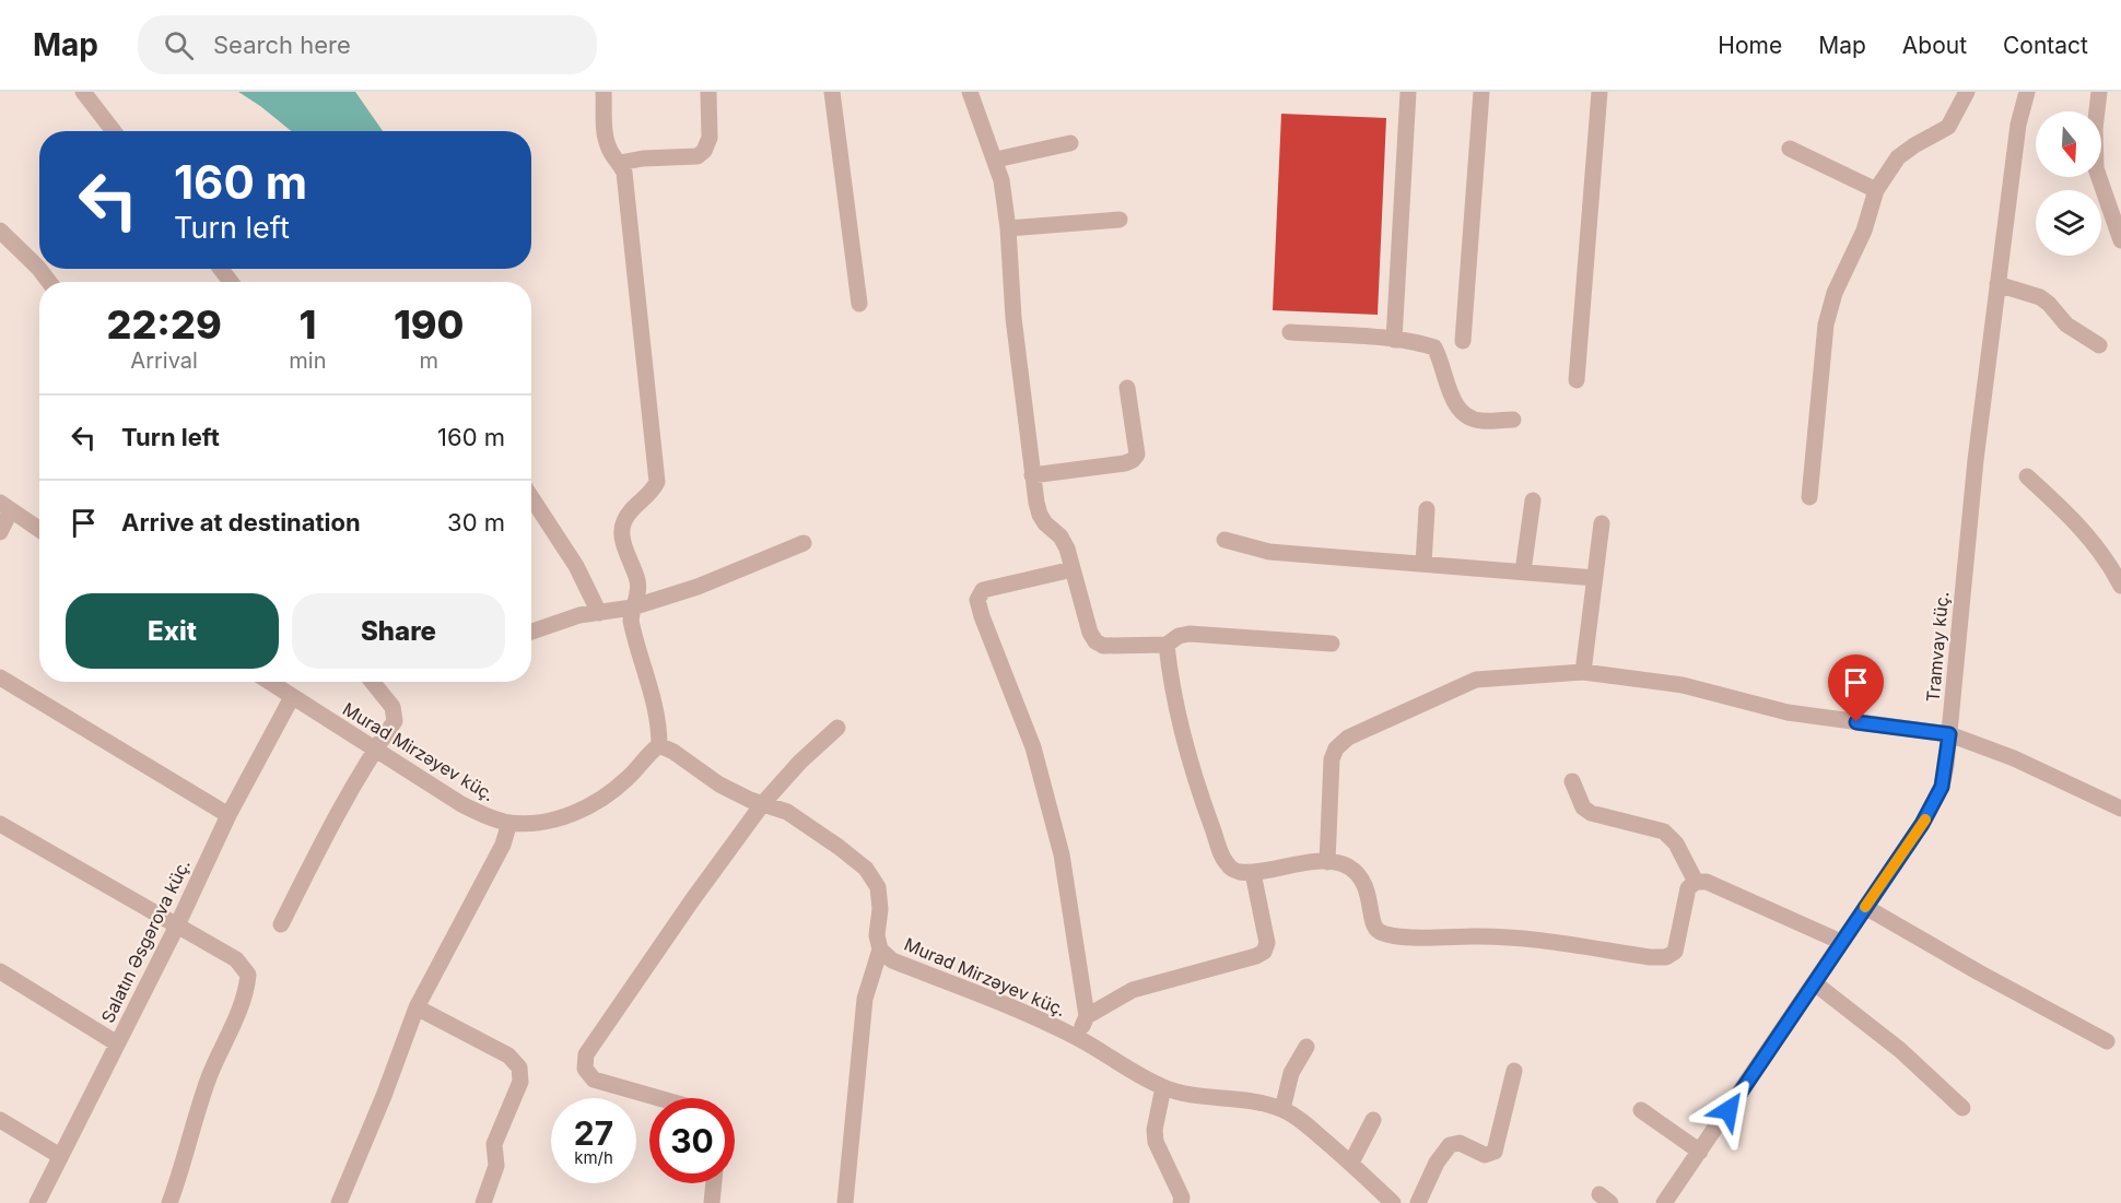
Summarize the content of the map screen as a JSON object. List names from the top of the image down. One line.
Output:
{"streets":{"street":["Tramvay küç.","Murad Mirzəyev küç.","Salatın Əsgərova küç."]},"crossings":[["Murad Mirzəyev küç.","Salatın Əsgərova küç."]],"north":"bottom","page":{"header":"Map","search":"Search here","nav":["Home","Map","About","Contact"],"turn":["160 m","Turn left"],"eta":["22:29","Arrival","1","min","190","m"],"list":[{"name":"Turn left","value":"160 m"},{"name":"Arrive at destination","value":"30 m"}],"buttons":["Exit","Share"],"speed":"27 km/h","limit":"30"}}
